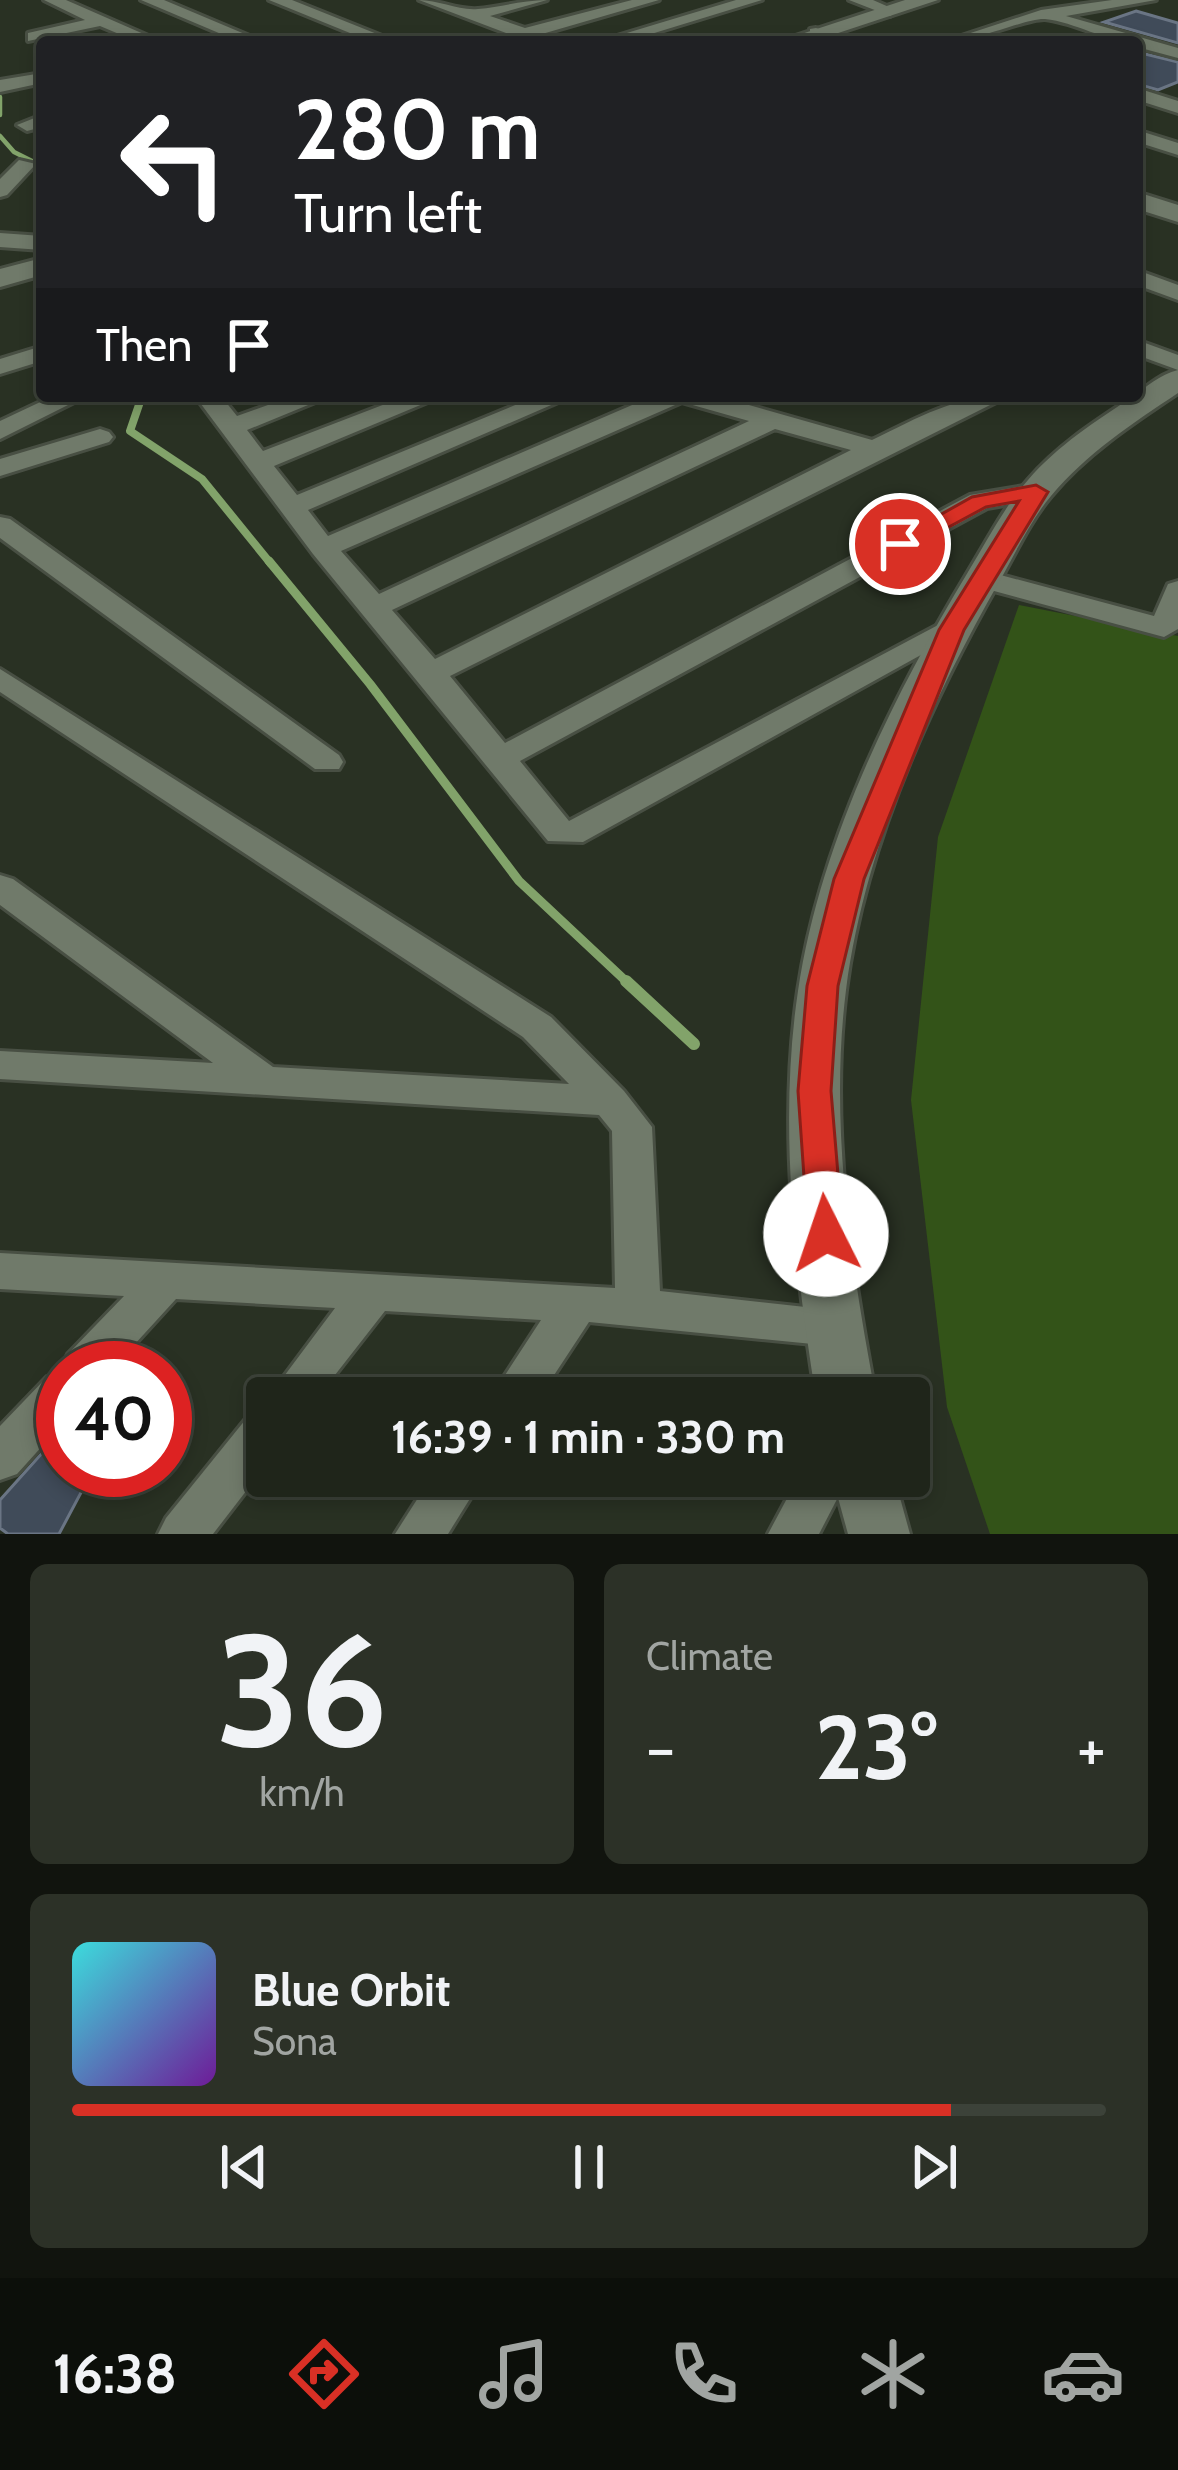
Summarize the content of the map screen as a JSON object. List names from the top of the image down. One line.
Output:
{"page":{"turn":["280 m","Turn left"],"then":"Then","limit":"40","trip":"16:39 · 1 min · 330 m","tile":[["36","km/h"],"Climate"],"heat":["−","23°","+"],"song":["Blue Orbit","Sona"],"tabs":"16:38"}}
